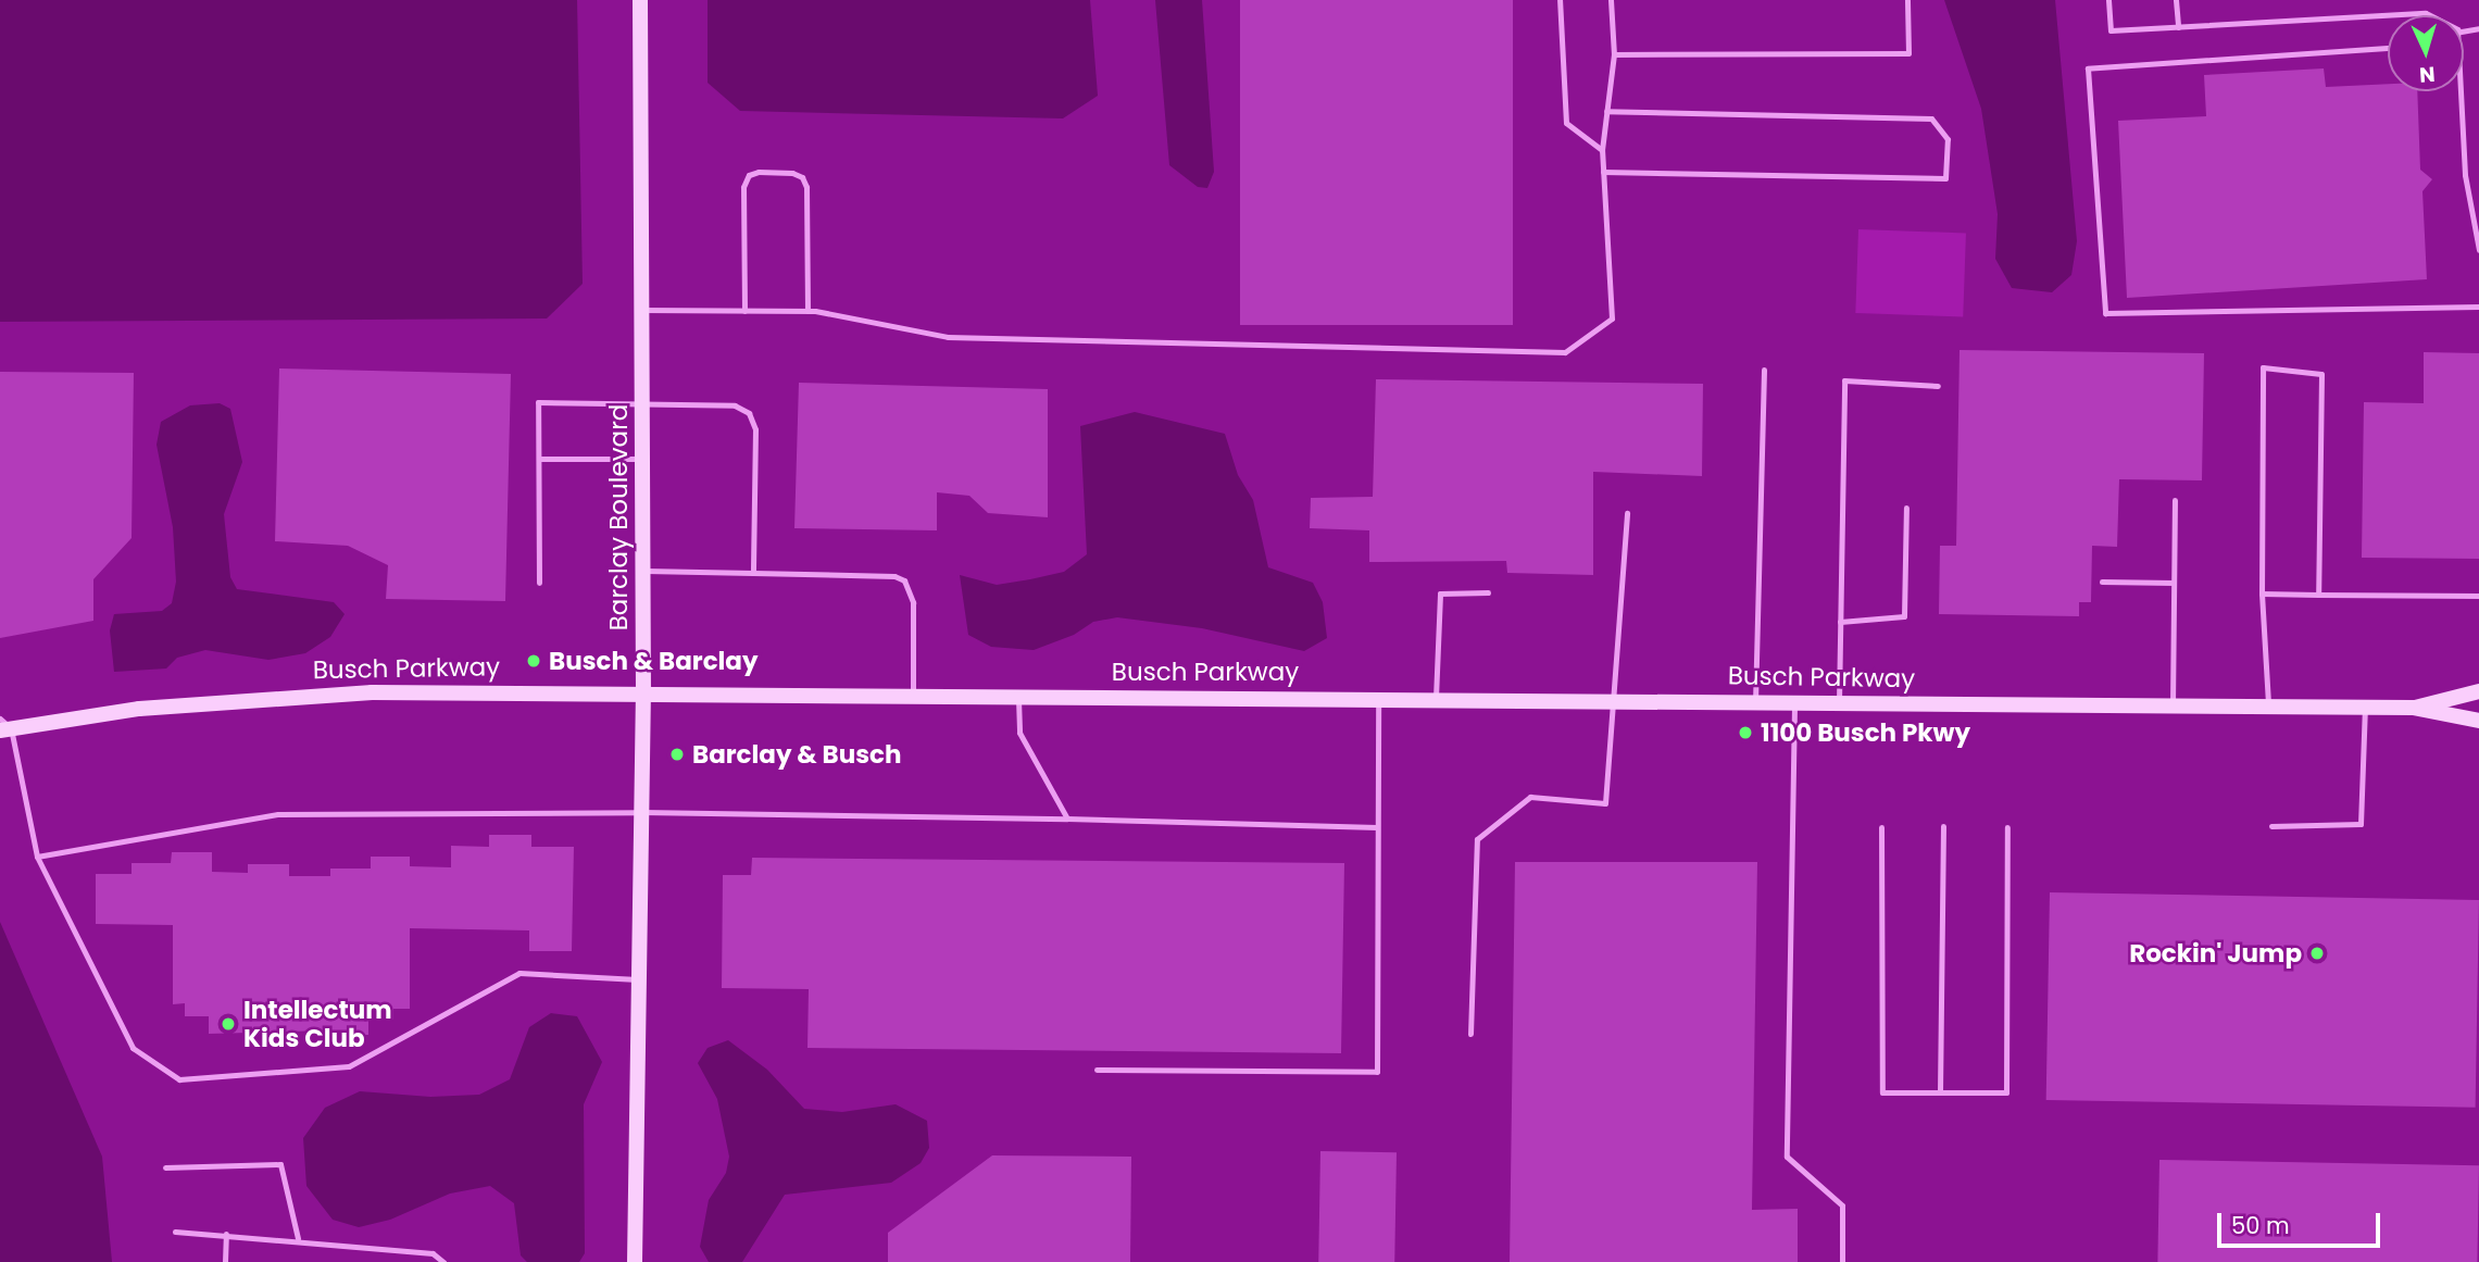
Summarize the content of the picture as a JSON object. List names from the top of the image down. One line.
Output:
{"streets":{"street":["Barclay Boulevard","Busch Parkway"]},"crossings":[["Barclay Boulevard","Busch Parkway"]],"places":["Busch & Barclay","1100 Busch Pkwy","Barclay & Busch","Rockin' Jump","Intellectum Kids Club"],"scale_bar":"50 m","north":"bottom"}
